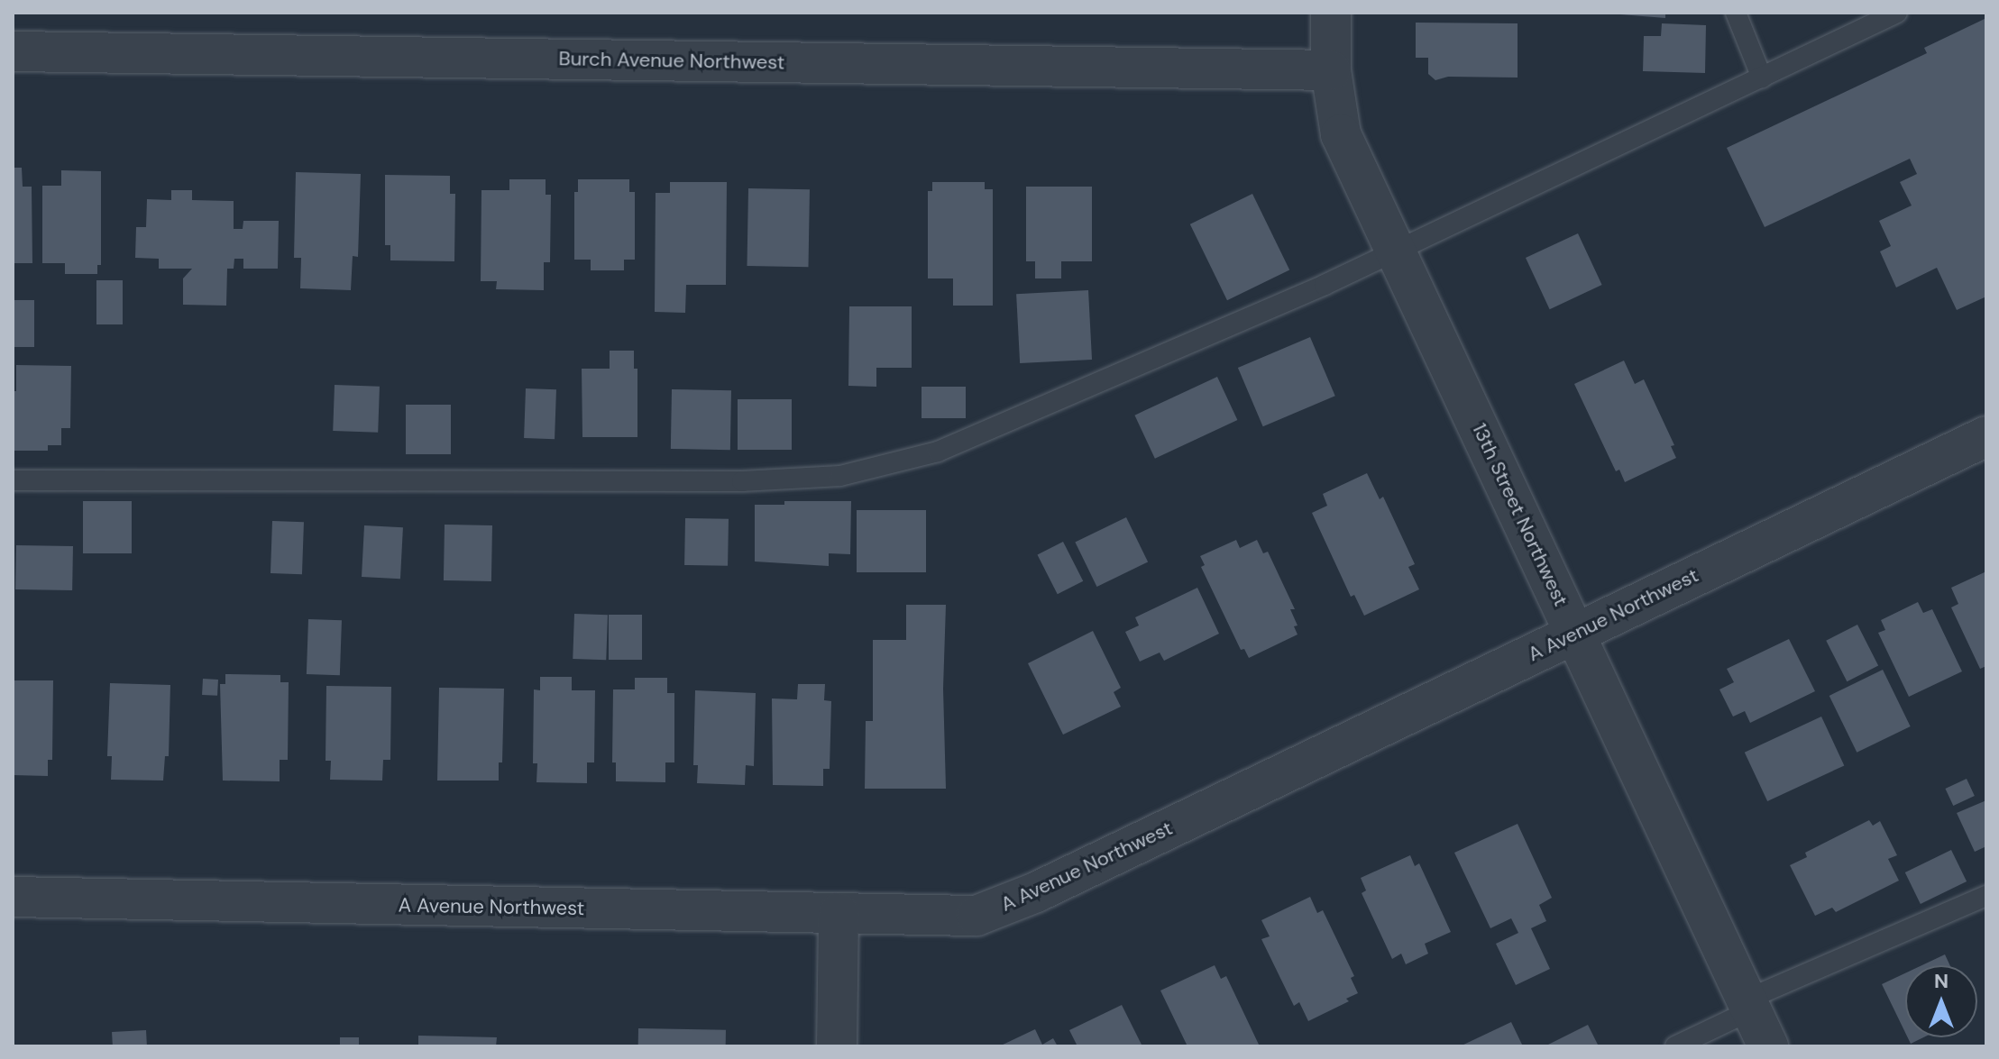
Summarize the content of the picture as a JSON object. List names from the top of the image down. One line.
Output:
{"streets":{"street":["Burch Avenue Northwest","13th Street Northwest","A Avenue Northwest"]},"crossings":[["Burch Avenue Northwest","13th Street Northwest"],["13th Street Northwest","A Avenue Northwest"]],"north":"top"}
